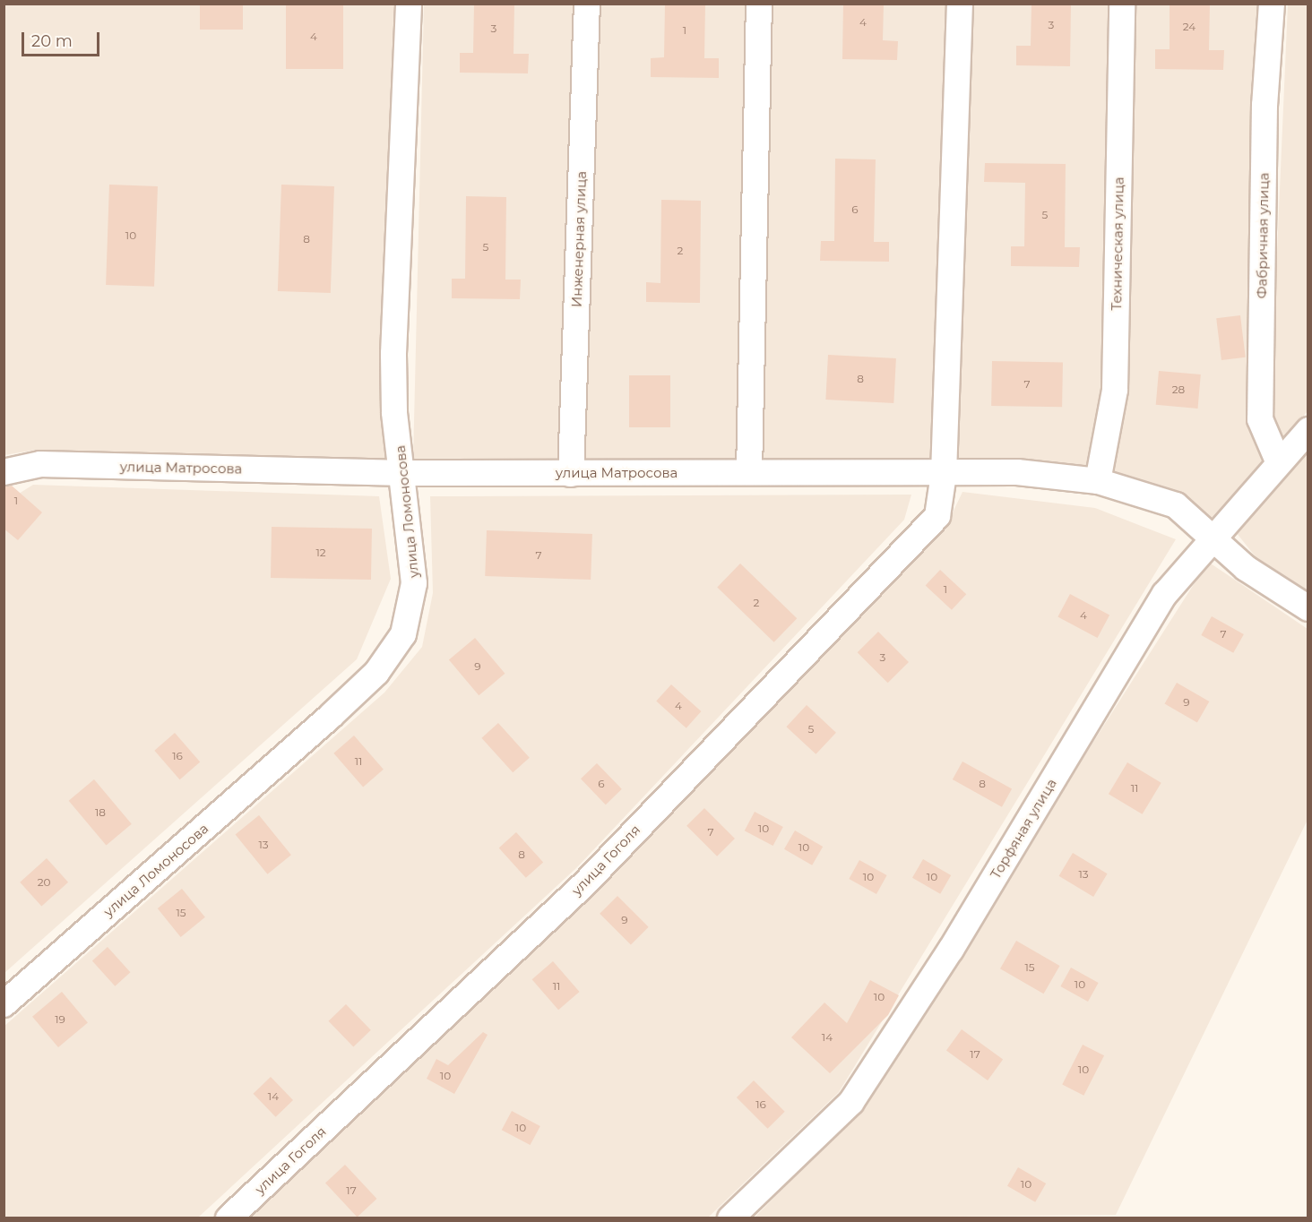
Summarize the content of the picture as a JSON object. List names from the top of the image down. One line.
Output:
{"streets":{"street":["Фабричная улица","Инженерная улица","Техническая улица","улица Матросова","улица Ломоносова","Торфяная улица","улица Гоголя"]},"crossings":[["Фабричная улица","Торфяная улица"],["Инженерная улица","улица Матросова"],["Техническая улица","улица Матросова"],["улица Матросова","улица Ломоносова"],["улица Матросова","Торфяная улица"],["улица Матросова","улица Гоголя"]],"house_numbers":["4","3","24","3","1","4","6","5","10","8","5","2","8","7","28","1","12","7","1","2","4","7","3","9","9","4","5","16","11","6","8","11","18","10","7","13","10","8","13","10","10","20","15","9","15","10","11","10","19","14","17","10","10","14","16","10","10","17"],"scale_bar":"20 m"}
